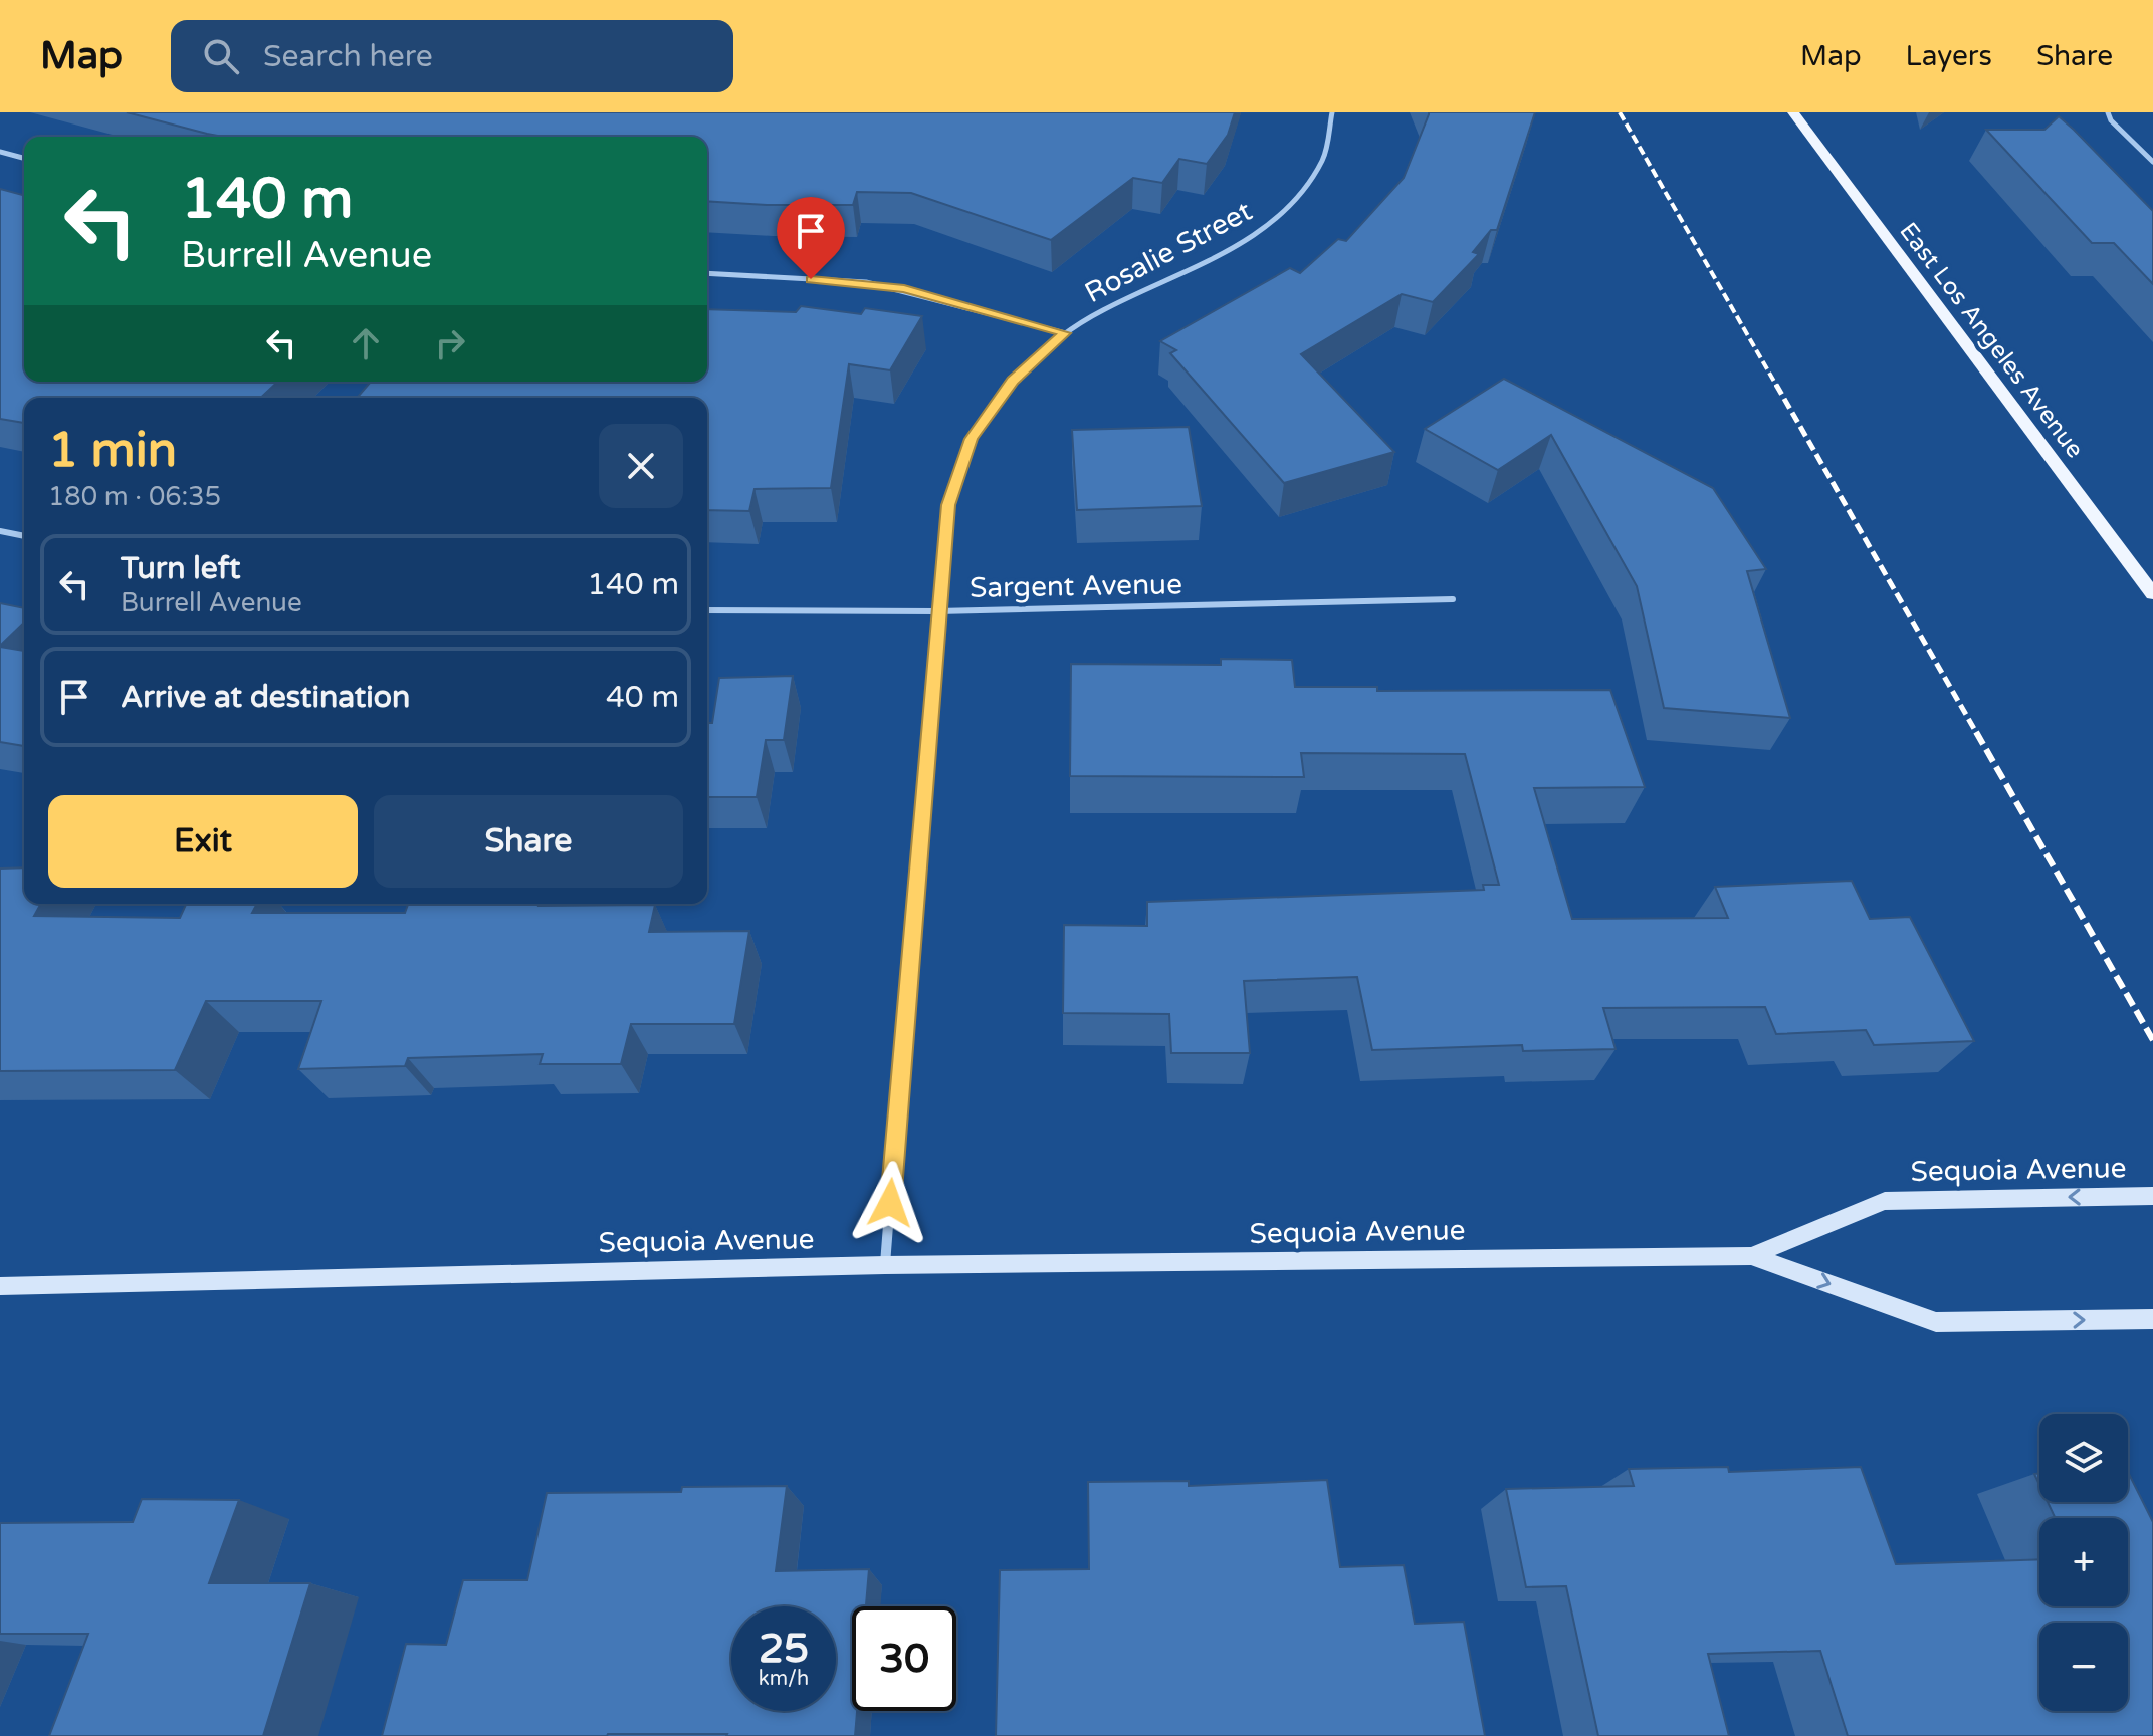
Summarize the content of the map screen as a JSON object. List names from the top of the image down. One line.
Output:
{"streets":{"main road":["East Los Angeles Avenue","Sequoia Avenue"],"street":["Rosalie Street","Sargent Avenue"]},"crossings":[["Rosalie Street","Sargent Avenue"],["Rosalie Street","Sequoia Avenue"]],"page":{"header":"Map","search":"Search here","nav":["Map","Layers","Share"],"turn":["140 m","Burrell Avenue"],"heading":["1 min","180 m · 06:35"],"list":[{"name":"Turn left","note":"Burrell Avenue","value":"140 m"},{"name":"Arrive at destination","value":"40 m"}],"buttons":["Exit","Share"],"map_buttons":["+","−"],"speed":"25 km/h","limit":"30"}}
